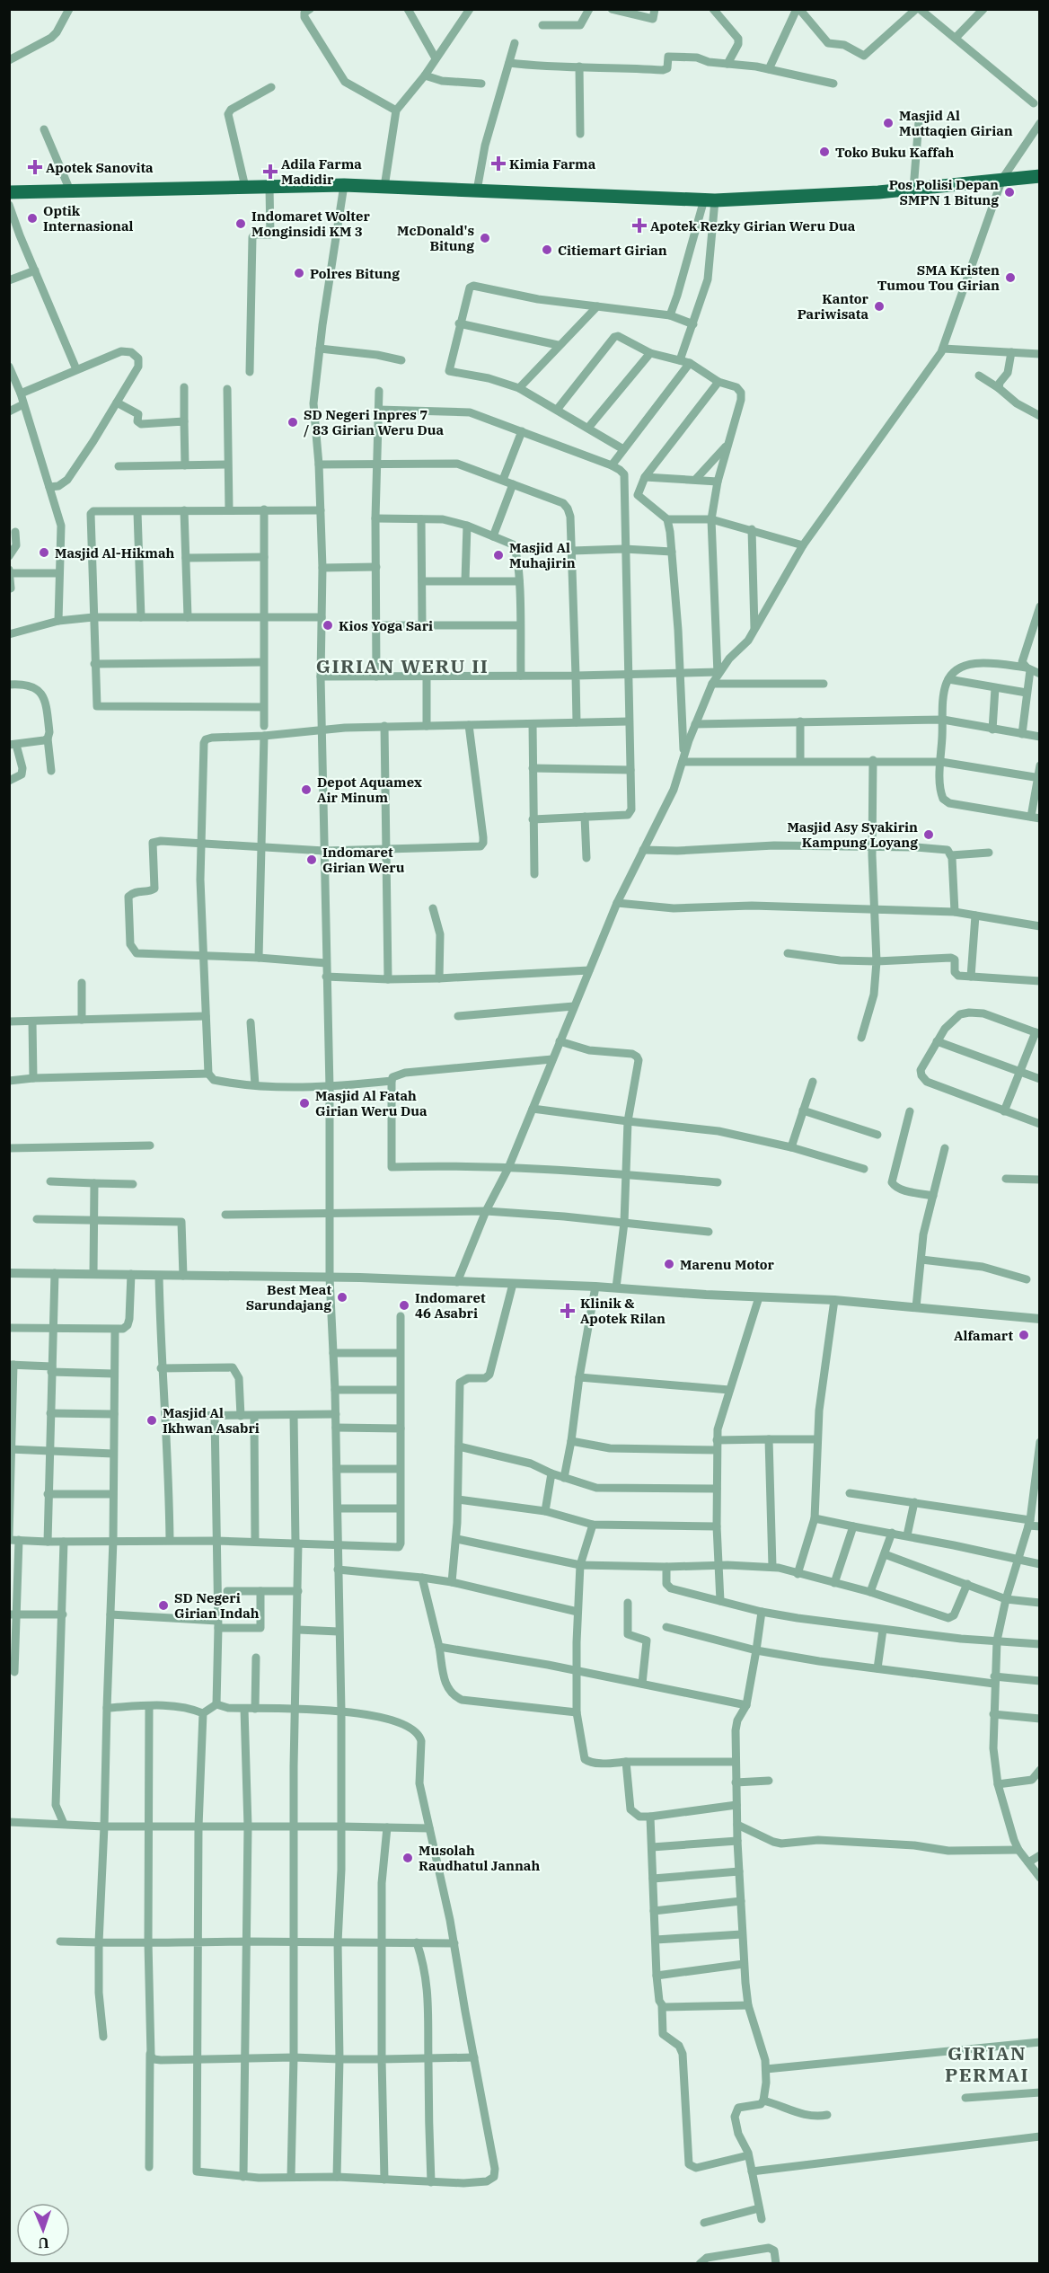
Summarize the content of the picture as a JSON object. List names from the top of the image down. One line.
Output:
{"districts":["GIRIAN WERU II","GIRIAN PERMAI"],"places":{"other":["Masjid Al Muttaqien Girian","Toko Buku Kaffah","Pos Polisi Depan SMPN 1 Bitung","Optik Internasional","Indomaret Wolter Monginsidi KM 3","McDonald's Bitung","Citiemart Girian","Polres Bitung","SMA Kristen Tumou Tou Girian","Kantor Pariwisata","SD Negeri Inpres 7 / 83 Girian Weru Dua","Masjid Al-Hikmah","Masjid Al Muhajirin","Kios Yoga Sari","Depot Aquamex Air Minum","Masjid Asy Syakirin Kampung Loyang","Indomaret Girian Weru","Masjid Al Fatah Girian Weru Dua","Marenu Motor","Best Meat Sarundajang","Indomaret 46 Asabri","Alfamart","Masjid Al Ikhwan Asabri","SD Negeri Girian Indah","Musolah Raudhatul Jannah"],"health":["Kimia Farma","Apotek Sanovita","Adila Farma Madidir","Apotek Rezky Girian Weru Dua","Klinik & Apotek Rilan"]},"north":"bottom"}
